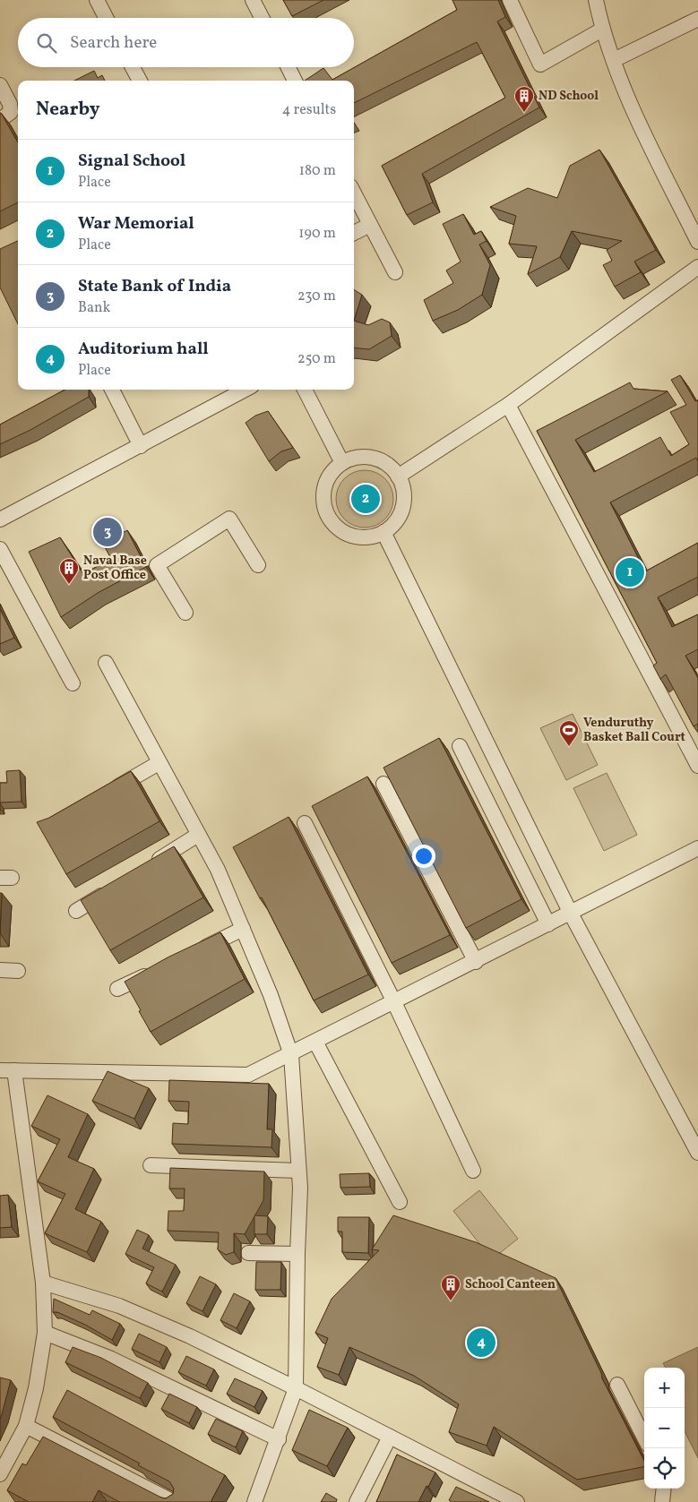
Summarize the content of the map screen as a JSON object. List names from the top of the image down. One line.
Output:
{"places":{"building":["ND School","Naval Base Post Office","School Canteen"],"sports":["Venduruthy Basket Ball Court"]},"page":{"search":"Search here","heading":["Nearby","4 results"],"list":[{"mark":"1","name":"Signal School","note":"Place","value":"180 m"},{"mark":"2","name":"War Memorial","note":"Place","value":"190 m"},{"mark":"3","name":"State Bank of India","note":"Bank","value":"230 m"},{"mark":"4","name":"Auditorium hall","note":"Place","value":"250 m"}],"pins":["2","3","1","4"],"map_buttons":["+","−"]}}
